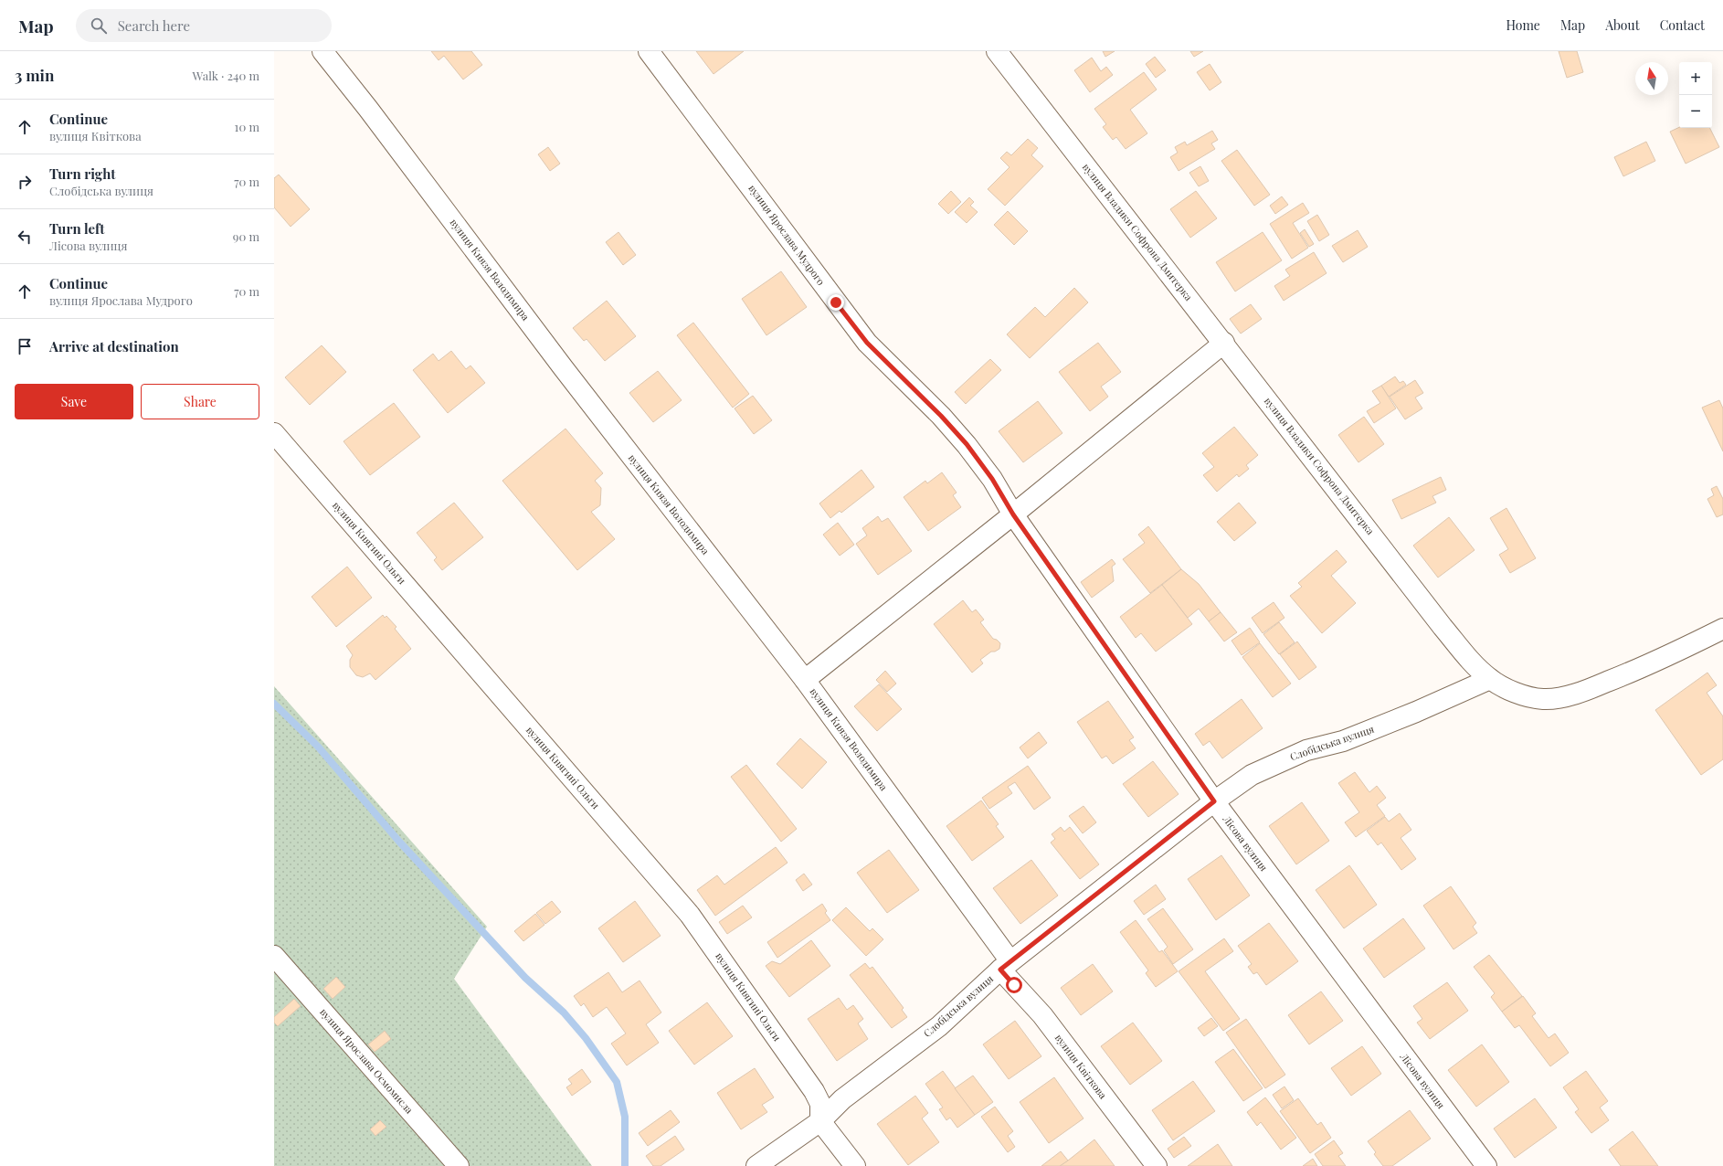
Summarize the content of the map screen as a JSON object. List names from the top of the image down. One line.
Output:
{"streets":{"street":["вулиця Владики Софрона Дмитерка","вулиця Ярослава Мудрого","вулиця Князя Володимира","вулиця Княгині Ольги","Слобідська вулиця","Лісова вулиця","вулиця Ярослава Осмомисла","вулиця Квіткова"]},"crossings":[["вулиця Владики Софрона Дмитерка","Слобідська вулиця"],["вулиця Ярослава Мудрого","Лісова вулиця"],["вулиця Князя Володимира","Слобідська вулиця"],["вулиця Князя Володимира","вулиця Квіткова"],["вулиця Княгині Ольги","Слобідська вулиця"],["Слобідська вулиця","Лісова вулиця"],["Слобідська вулиця","вулиця Квіткова"]],"north":"top","page":{"header":"Map","search":"Search here","nav":["Home","Map","About","Contact"],"heading":["3 min","Walk · 240 m"],"map_buttons":["+","−"],"list":[["Continue","вулиця Квіткова","10 m"],["Turn right","Слобідська вулиця","70 m"],["Turn left","Лісова вулиця","90 m"],["Continue","вулиця Ярослава Мудрого","70 m"],"Arrive at destination"],"buttons":["Save","Share"]}}
